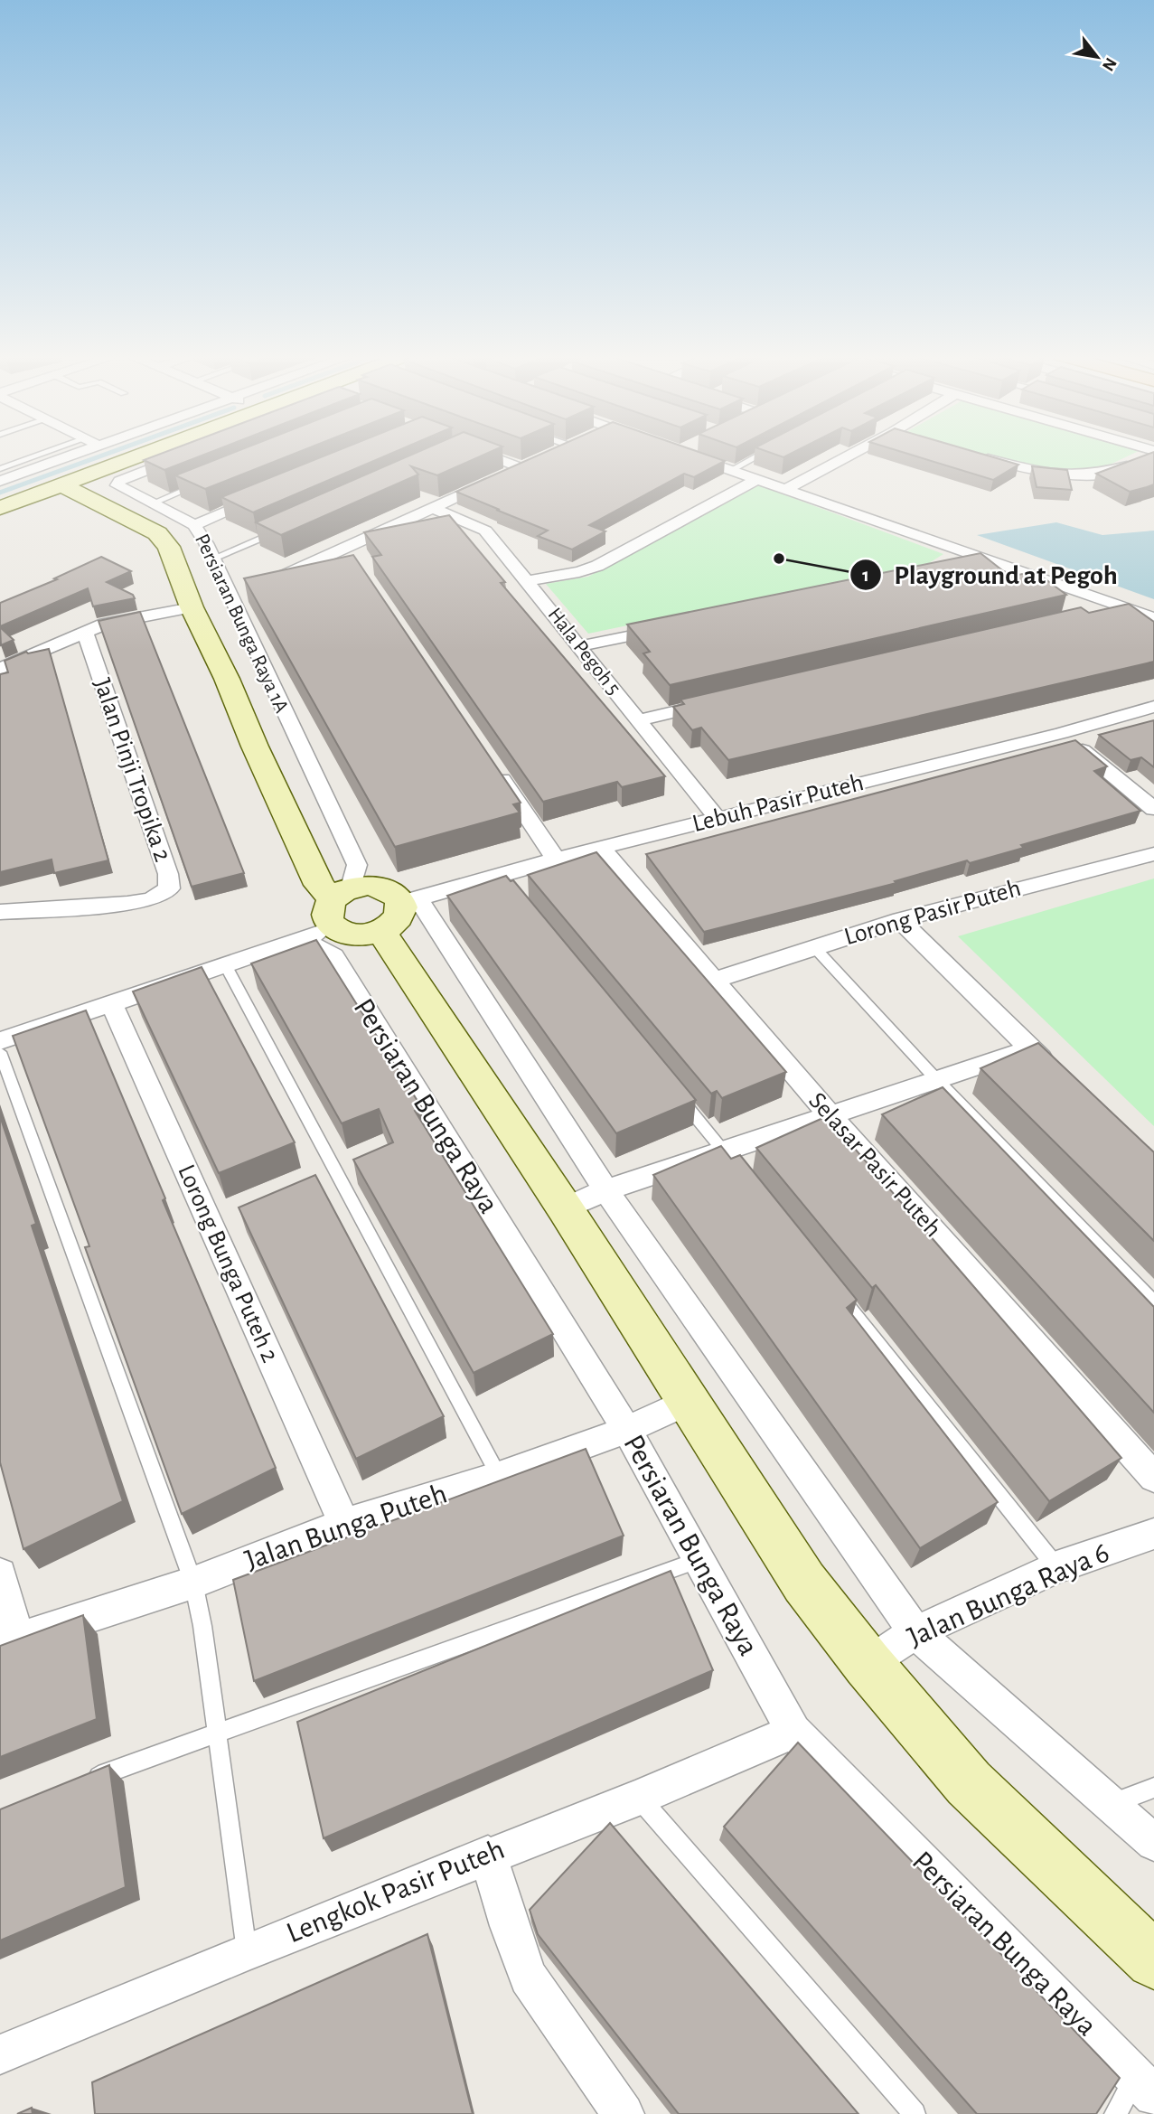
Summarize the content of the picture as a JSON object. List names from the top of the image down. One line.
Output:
{"streets":{"street":["Persiaran Bunga Raya 1A","Hala Pegoh 5","Jalan Pinji Tropika 2","Lebuh Pasir Puteh","Lorong Pasir Puteh","Persiaran Bunga Raya","Selasar Pasir Puteh","Lorong Bunga Puteh 2","Jalan Bunga Puteh","Jalan Bunga Raya 6","Lengkok Pasir Puteh"]},"crossings":[["Hala Pegoh 5","Lebuh Pasir Puteh"],["Lebuh Pasir Puteh","Selasar Pasir Puteh"],["Lorong Pasir Puteh","Selasar Pasir Puteh"],["Persiaran Bunga Raya","Jalan Bunga Puteh"],["Persiaran Bunga Raya","Lengkok Pasir Puteh"],["Lorong Bunga Puteh 2","Jalan Bunga Puteh"]],"places":["Playground at Pegoh"],"north":"bottom right"}
